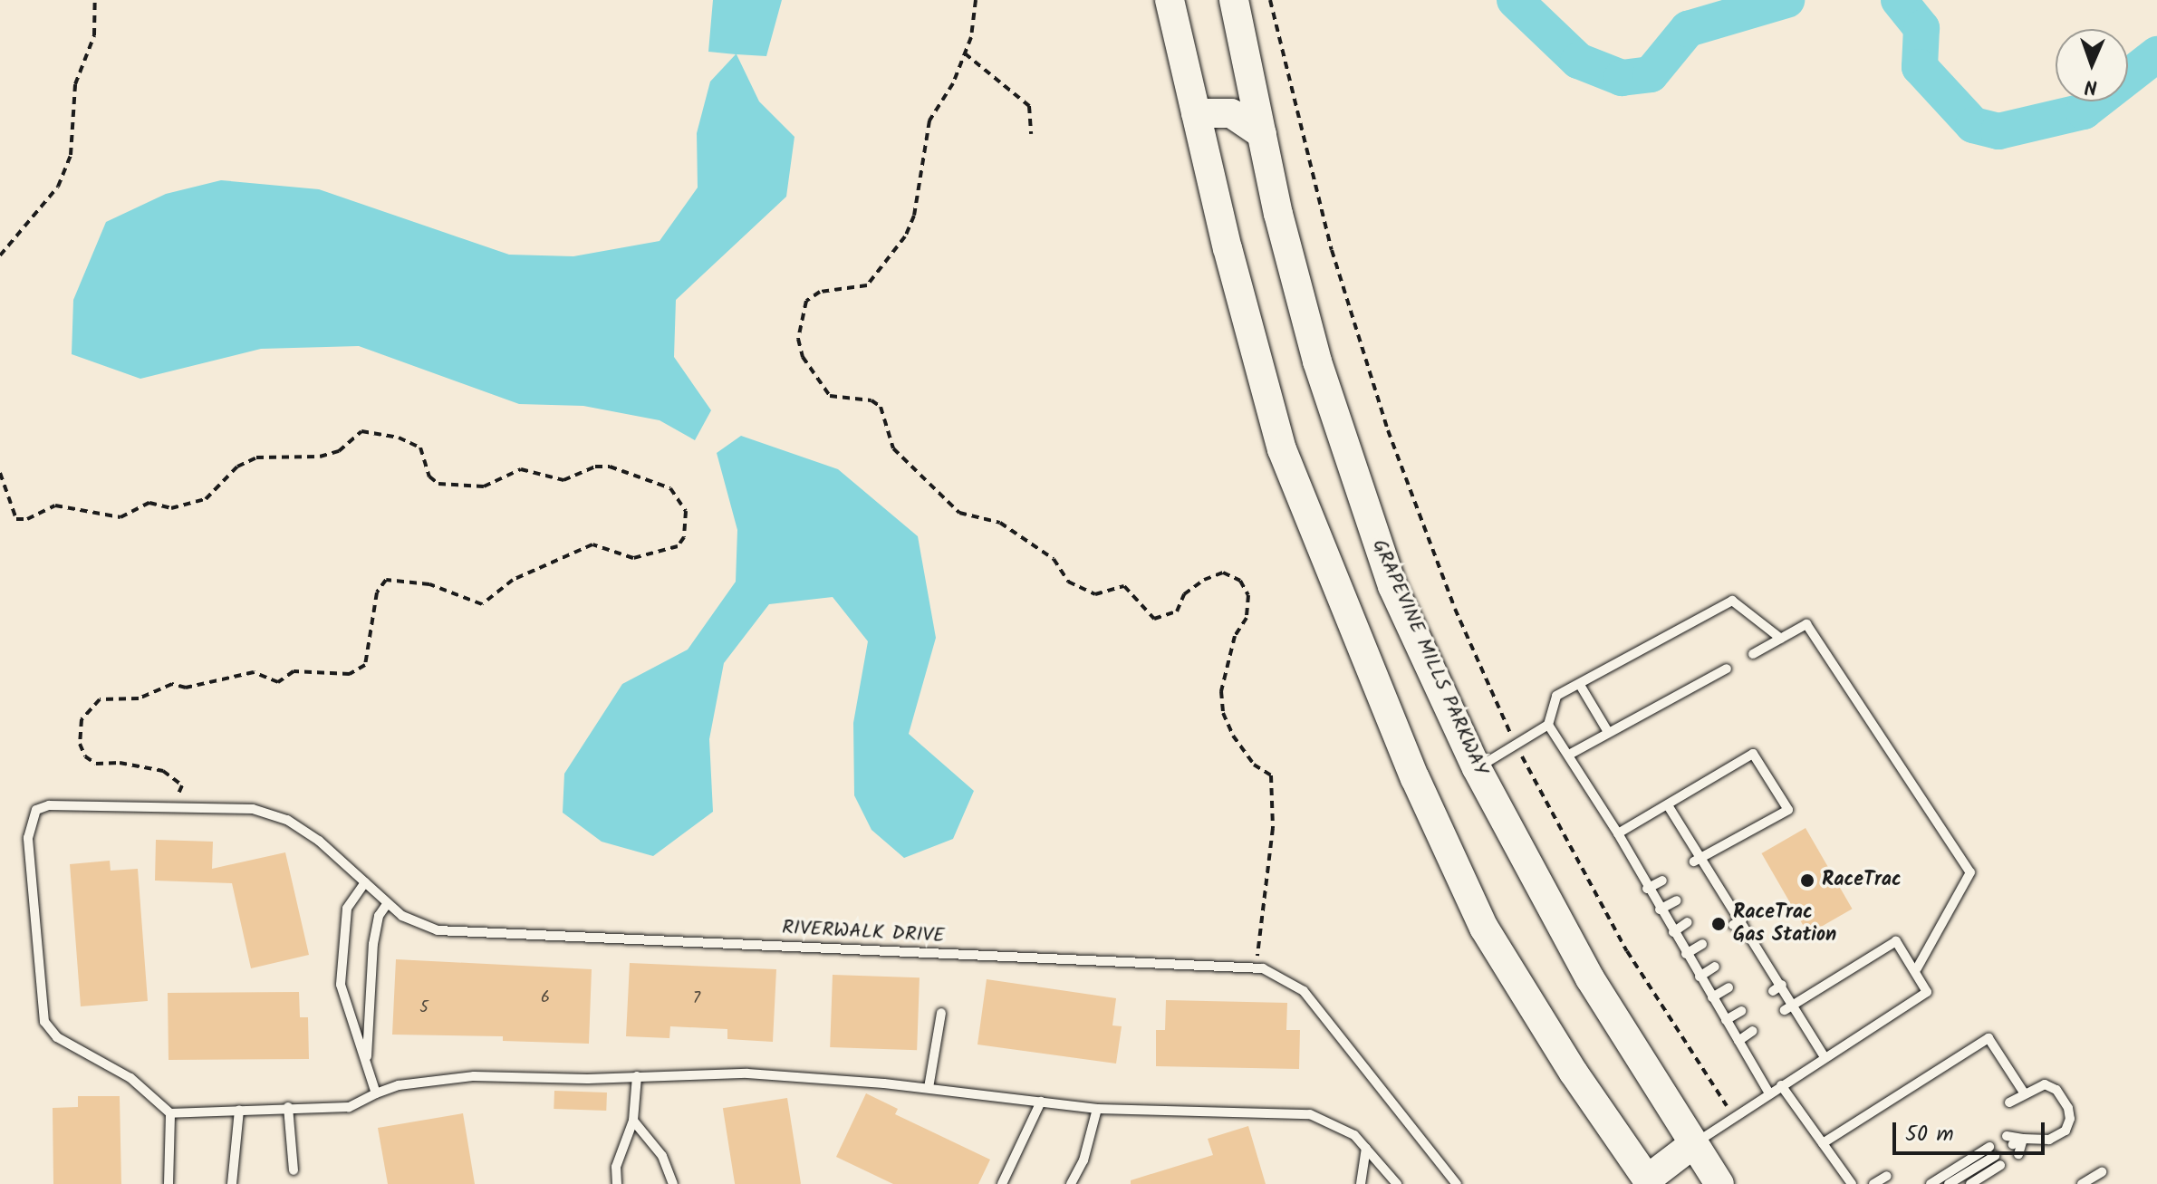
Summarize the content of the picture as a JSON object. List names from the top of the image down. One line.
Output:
{"streets":{"main road":["GRAPEVINE MILLS PARKWAY"],"lane":["RIVERWALK DRIVE"]},"places":["RaceTrac","RaceTrac Gas Station"],"house_numbers":["6","7","5"],"scale_bar":"50 m","north":"bottom"}
